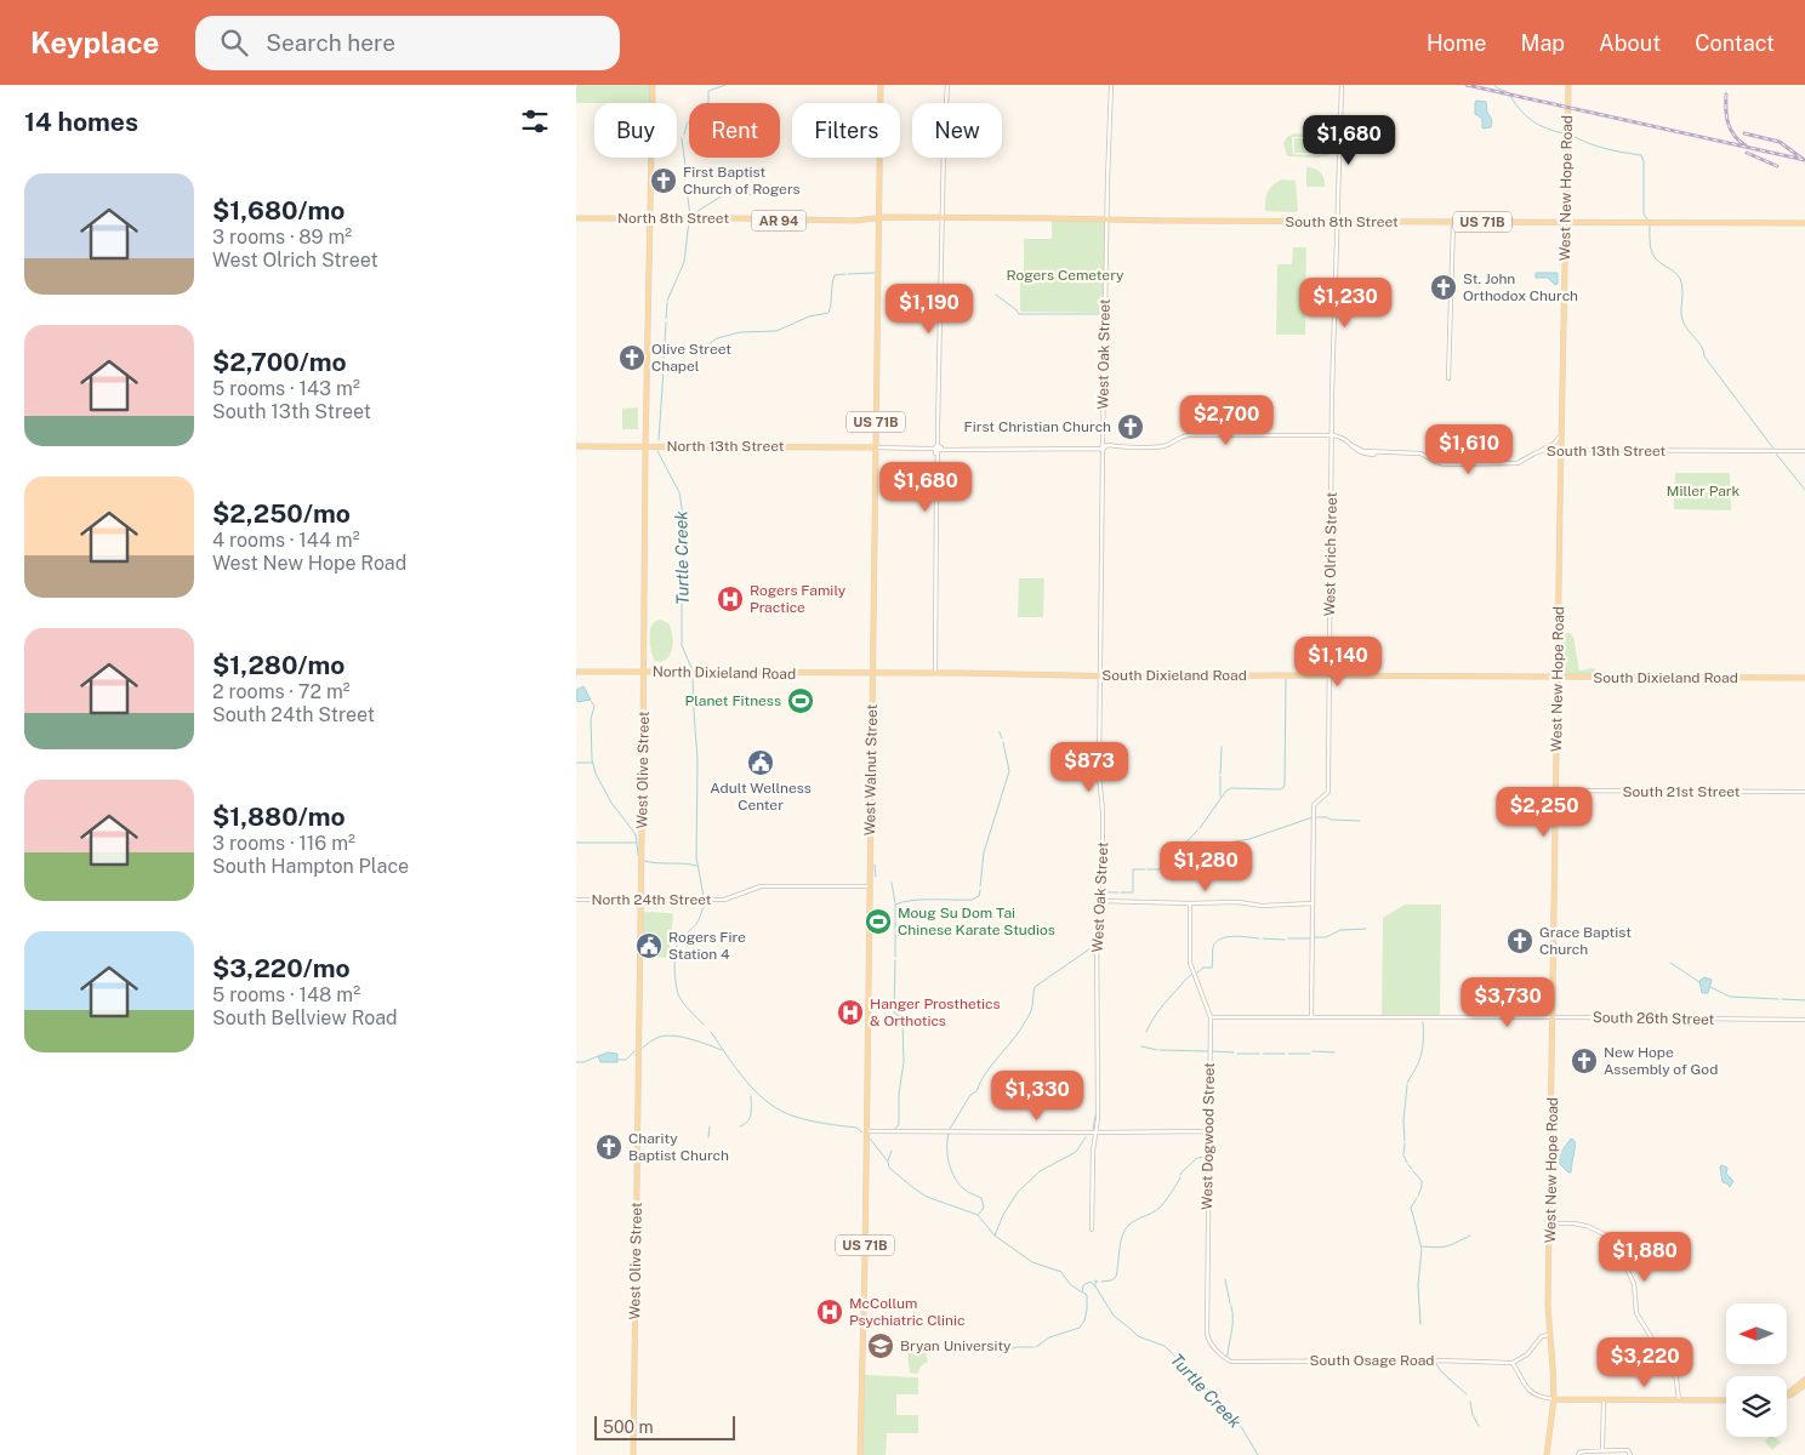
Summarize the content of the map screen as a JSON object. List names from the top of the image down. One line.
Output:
{"streets":{"main road":["West New Hope Road","North 8th Street","AR 94","South 8th Street","US 71B","North 13th Street","North Dixieland Road","South Dixieland Road","West Olive Street","West Walnut Street"],"street":["West Oak Street","South 13th Street","West Olrich Street","South 21st Street","North 24th Street","South 26th Street","West Dogwood Street","South Osage Road"]},"crossings":[["West New Hope Road","South 8th Street"],["West New Hope Road","South 13th Street"],["West New Hope Road","South Dixieland Road"],["West New Hope Road","South 21st Street"],["West New Hope Road","South 26th Street"],["North 8th Street","South 8th Street"],["North 8th Street","West Olive Street"],["North 8th Street","West Walnut Street"],["South 8th Street","US 71B"],["South 8th Street","West Oak Street"],["South 8th Street","West Olrich Street"],["South 8th Street","West Walnut Street"],["US 71B","West Walnut Street"],["West Oak Street","South 13th Street"],["West Oak Street","South Dixieland Road"],["North 13th Street","South 13th Street"],["North 13th Street","West Olive Street"],["North 13th Street","West Walnut Street"],["South 13th Street","West Olrich Street"],["South 13th Street","West Walnut Street"],["West Olrich Street","South Dixieland Road"],["West Olrich Street","South 26th Street"],["North Dixieland Road","South Dixieland Road"],["North Dixieland Road","West Olive Street"],["North Dixieland Road","West Walnut Street"],["South Dixieland Road","West Walnut Street"],["West Olive Street","North 24th Street"],["West Walnut Street","North 24th Street"],["South 26th Street","West Dogwood Street"],["West Dogwood Street","South Osage Road"]],"water":["Turtle Creek"],"parks":["Rogers Cemetery","Miller Park"],"places":{"church":["First Baptist Church of Rogers","St. John Orthodox Church","Olive Street Chapel","First Christian Church","Grace Baptist Church","New Hope Assembly of God","Charity Baptist Church"],"hospital":["Rogers Family Practice","Hanger Prosthetics & Orthotics","McCollum Psychiatric Clinic"],"sports":["Planet Fitness","Moug Su Dom Tai Chinese Karate Studios"],"public building":["Adult Wellness Center","Rogers Fire Station 4"],"school or university":["Bryan University"]},"scale_bar":"500 m","north":"left","page":{"header":"Keyplace","search":"Search here","nav":["Home","Map","About","Contact"],"heading":"14 homes","chip":["Buy","Rent","Filters","New"],"price":["$1,680","$1,230","$1,190","$2,700","$1,610","$1,680","$1,140","$873","$2,250","$1,280","$3,730","$1,330","$1,880","$3,220"],"list":[{"name":"$1,680/mo","note":"3 rooms · 89 m² · West Olrich Street"},{"name":"$2,700/mo","note":"5 rooms · 143 m² · South 13th Street"},{"name":"$2,250/mo","note":"4 rooms · 144 m² · West New Hope Road"},{"name":"$1,280/mo","note":"2 rooms · 72 m² · South 24th Street"},{"name":"$1,880/mo","note":"3 rooms · 116 m² · South Hampton Place"},{"name":"$3,220/mo","note":"5 rooms · 148 m² · South Bellview Road"}],"scale":"500 m"}}
